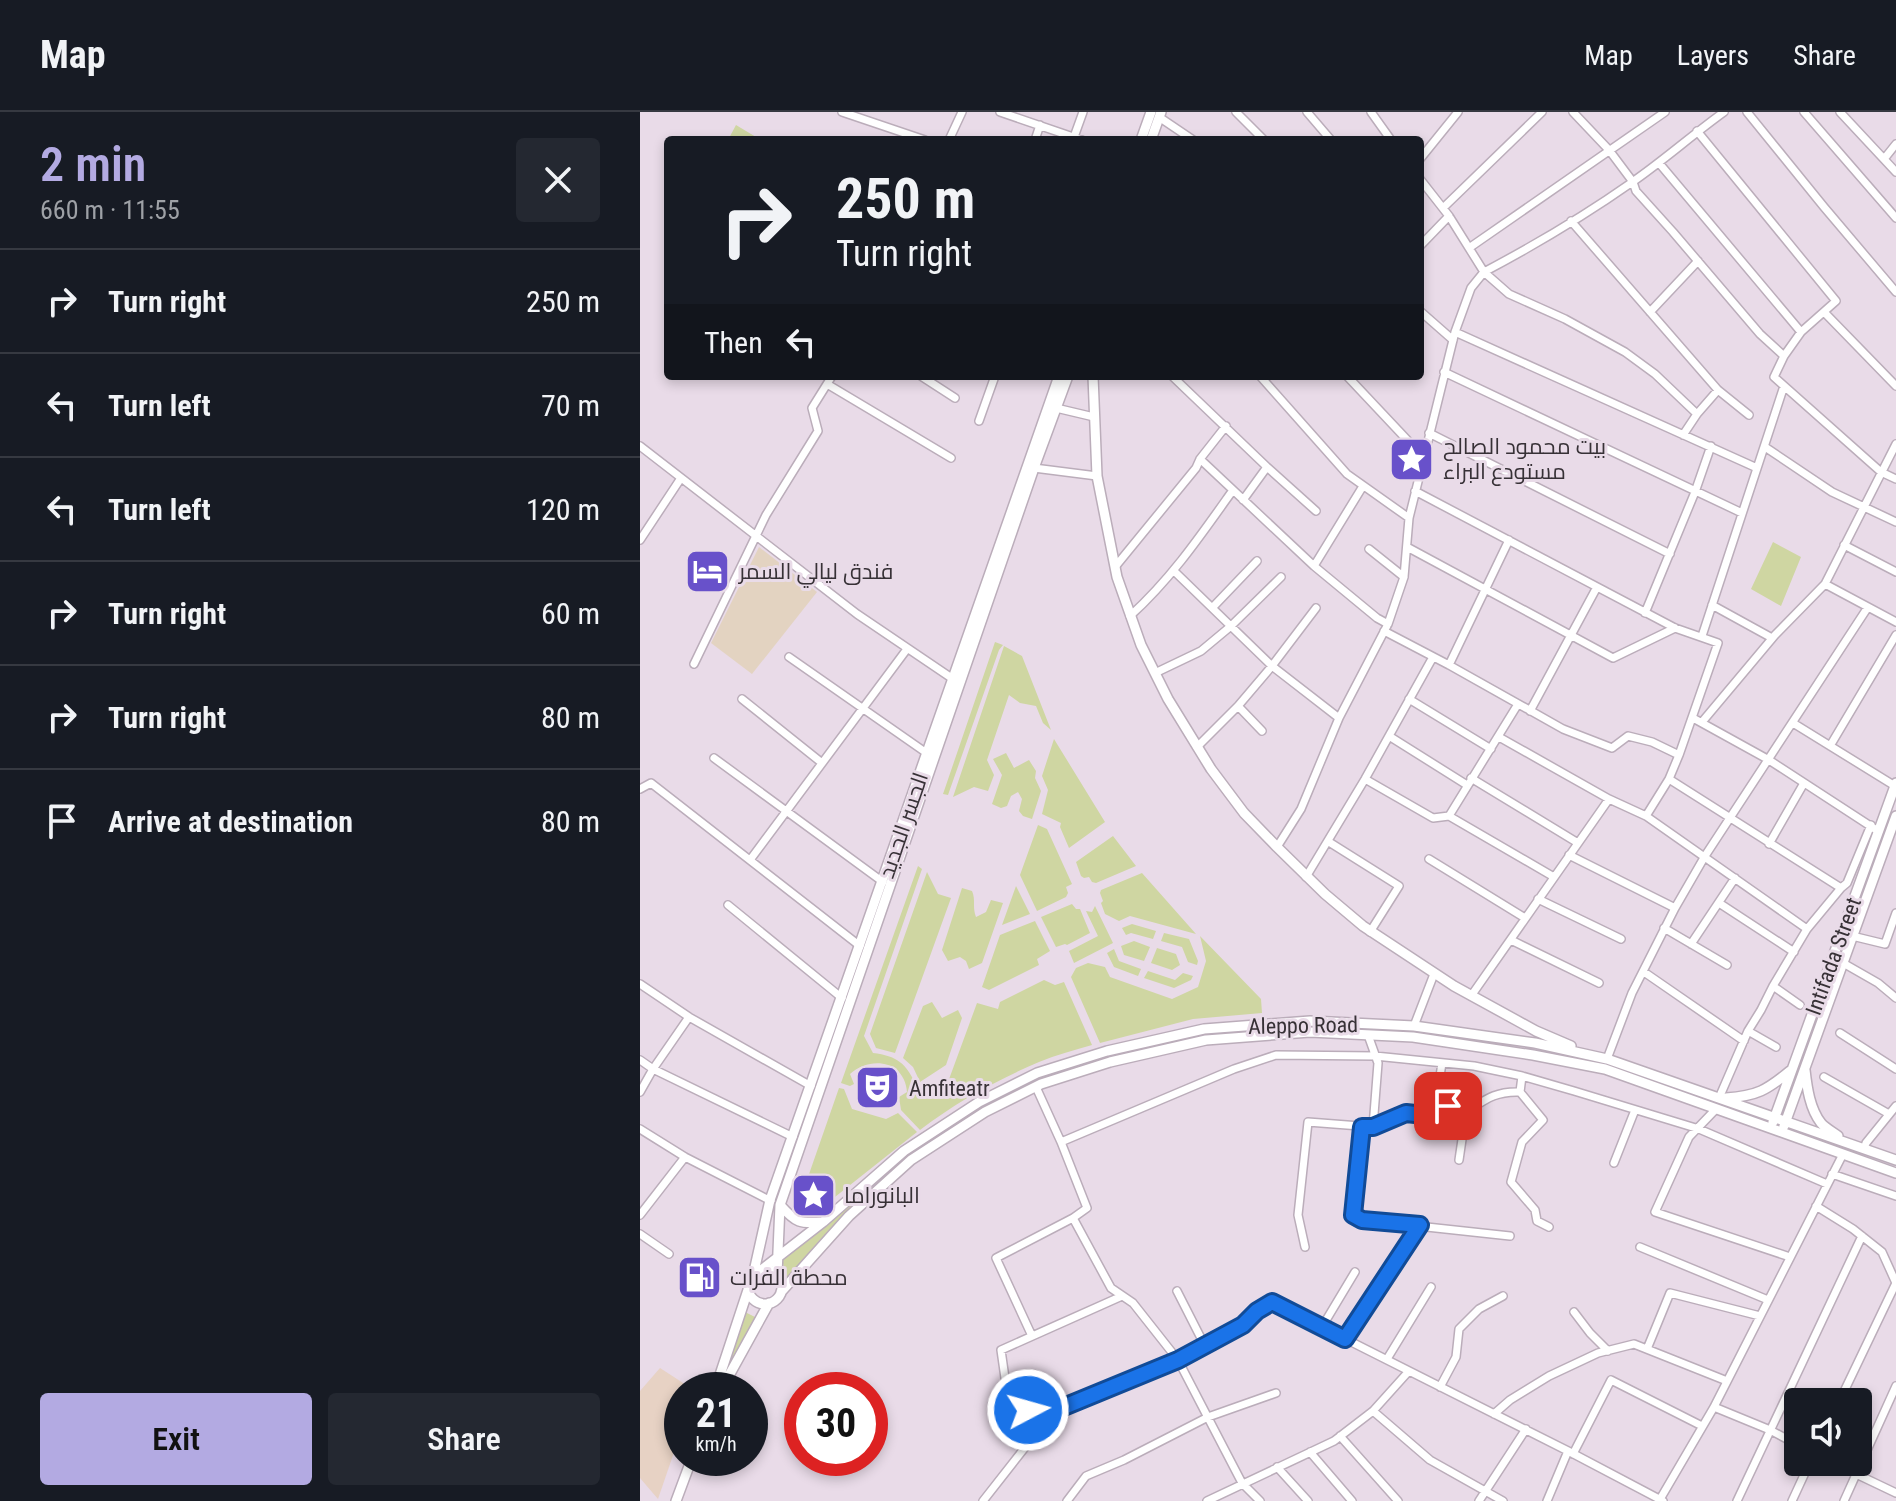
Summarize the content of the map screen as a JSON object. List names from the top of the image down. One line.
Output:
{"streets":{"main road":["الجسر الجديد","Intifada Street","Aleppo Road"]},"crossings":[["الجسر الجديد","Aleppo Road"],["Intifada Street","Aleppo Road"]],"places":{"place":["بيت محمود الصالح مستودع البراء","البانوراما"],"hotel":["فندق ليالي السمر"],"theatre":["Amfiteatr"],"fuel station":["محطة الفرات"]},"page":{"header":"Map","nav":["Map","Layers","Share"],"heading":["2 min","660 m · 11:55"],"turn":["250 m","Turn right"],"list":[{"name":"Turn right","value":"250 m"},{"name":"Turn left","value":"70 m"},{"name":"Turn left","value":"120 m"},{"name":"Turn right","value":"60 m"},{"name":"Turn right","value":"80 m"},{"name":"Arrive at destination","value":"80 m"}],"then":"Then","speed":"21 km/h","limit":"30","buttons":["Exit","Share"]}}
